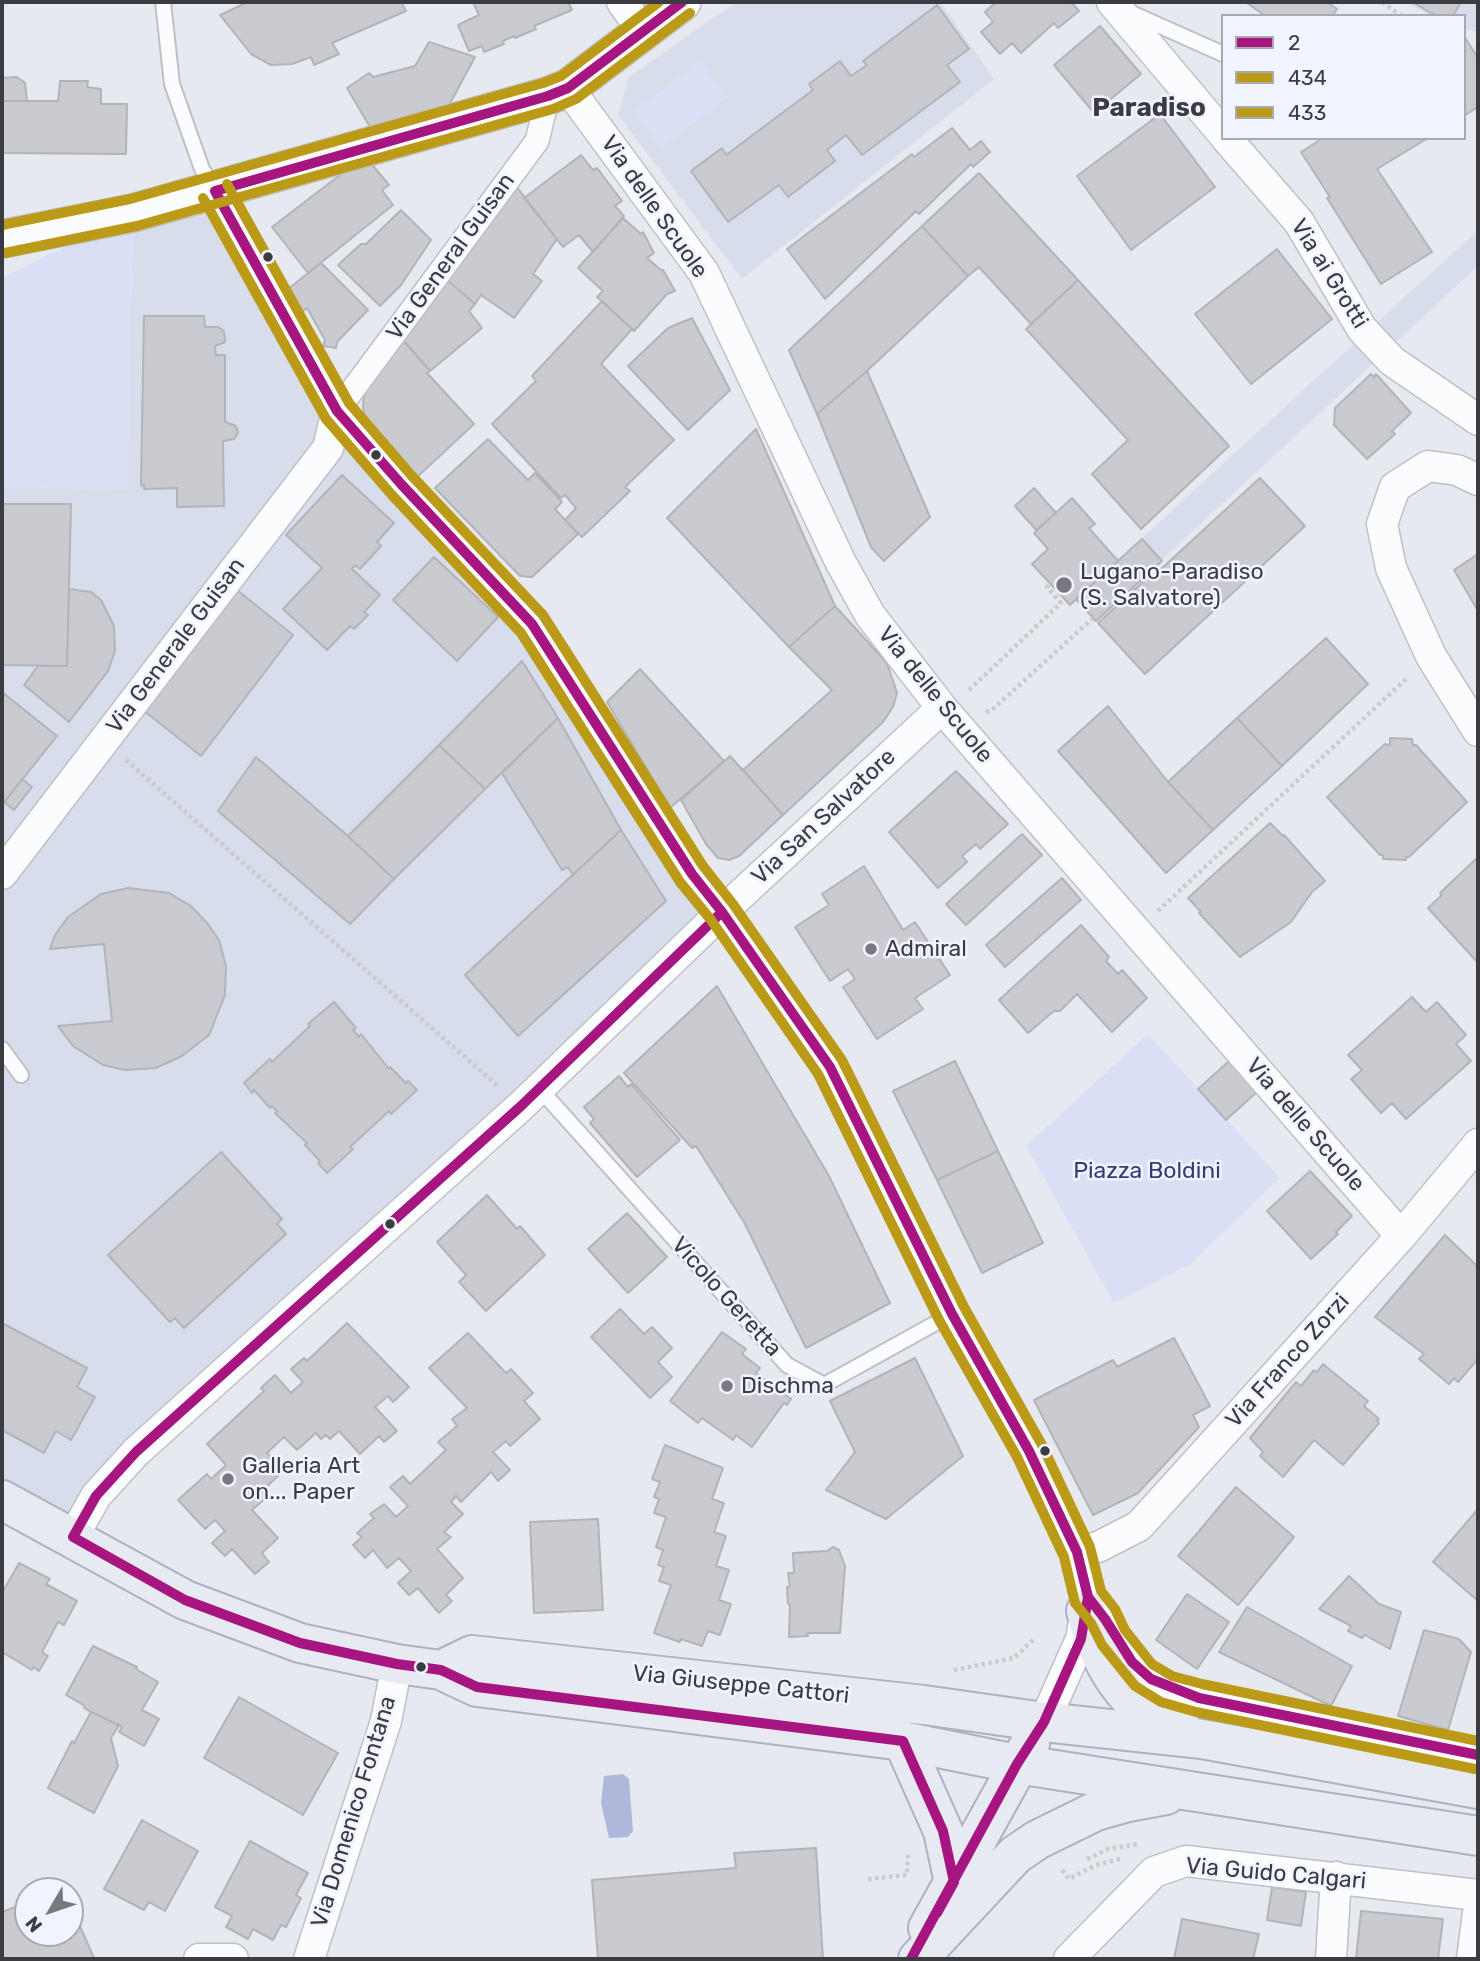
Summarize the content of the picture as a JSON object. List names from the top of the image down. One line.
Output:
{"streets":{"main road":["Via Giuseppe Cattori"],"street":["Via delle Scuole","Via General Guisan","Via ai Grotti","Via Generale Guisan","Via San Salvatore","Via Franco Zorzi","Via Domenico Fontana","Via Guido Calgari"],"lane":["Vicolo Geretta"]},"crossings":[["Via delle Scuole","Via General Guisan"],["Via delle Scuole","Via San Salvatore"],["Via delle Scuole","Via Franco Zorzi"],["Via General Guisan","Via Generale Guisan"],["Via San Salvatore","Vicolo Geretta"],["Via San Salvatore","Via Giuseppe Cattori"],["Via Giuseppe Cattori","Via Domenico Fontana"]],"districts":["Paradiso"],"parks":["Piazza Boldini"],"places":["Lugano-Paradiso (S. Salvatore)","Admiral","Dischma","Galleria Art on... Paper"],"lines":["transit line 2","transit line 433","transit line 434"],"legend":["2","434","433"],"north":"bottom left"}
